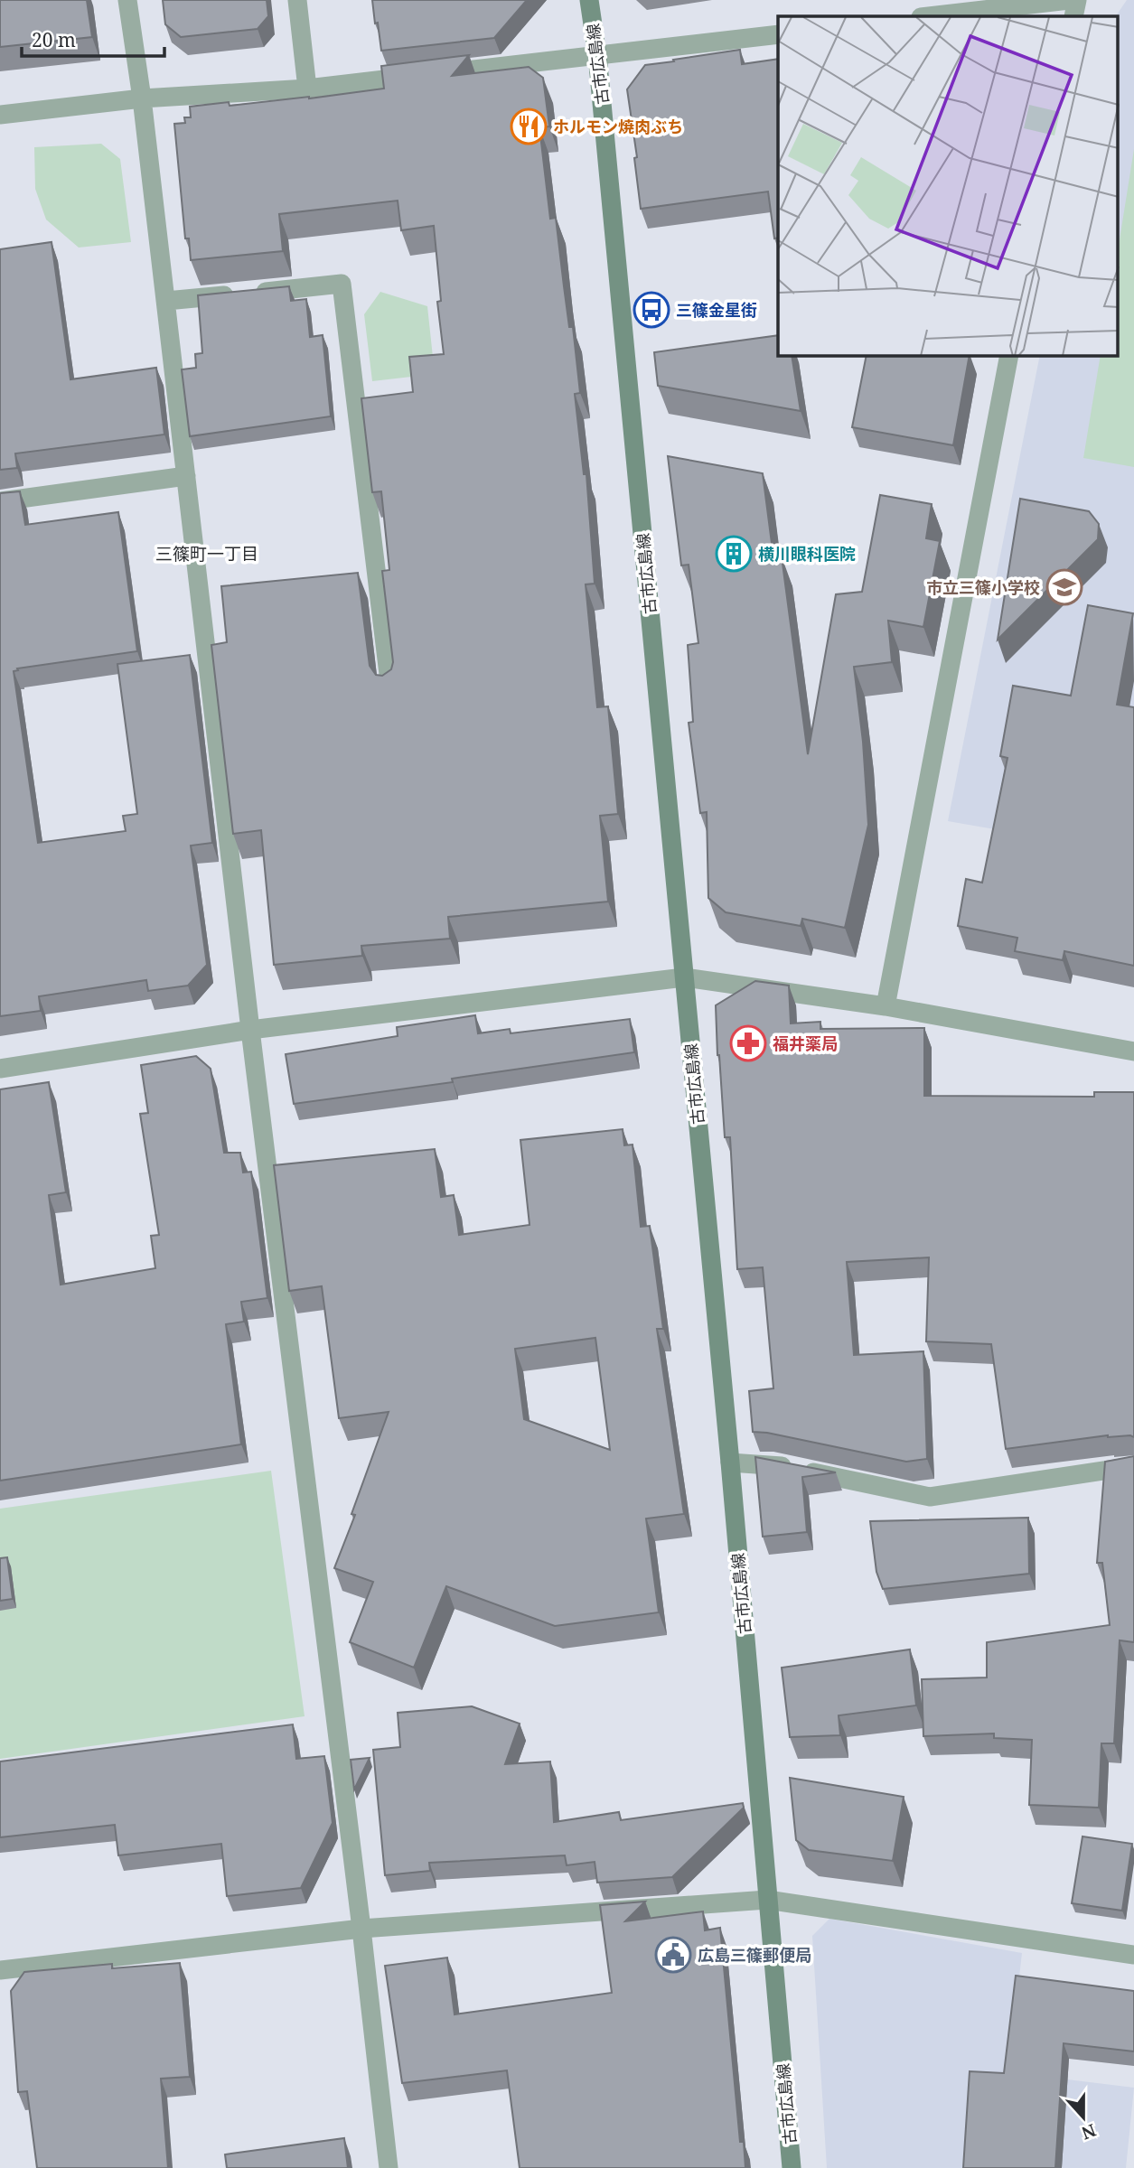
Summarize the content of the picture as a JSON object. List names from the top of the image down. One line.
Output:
{"streets":{"main road":["古市広島線"]},"districts":["三篠町一丁目"],"places":{"restaurant":["ホルモン焼肉ぶち"],"bus stop":["三篠金星街"],"building":["横川眼科医院"],"school or university":["市立三篠小学校"],"pharmacy":["福井薬局"],"public building":["広島三篠郵便局"]},"scale_bar":"20 m","north":"bottom"}
